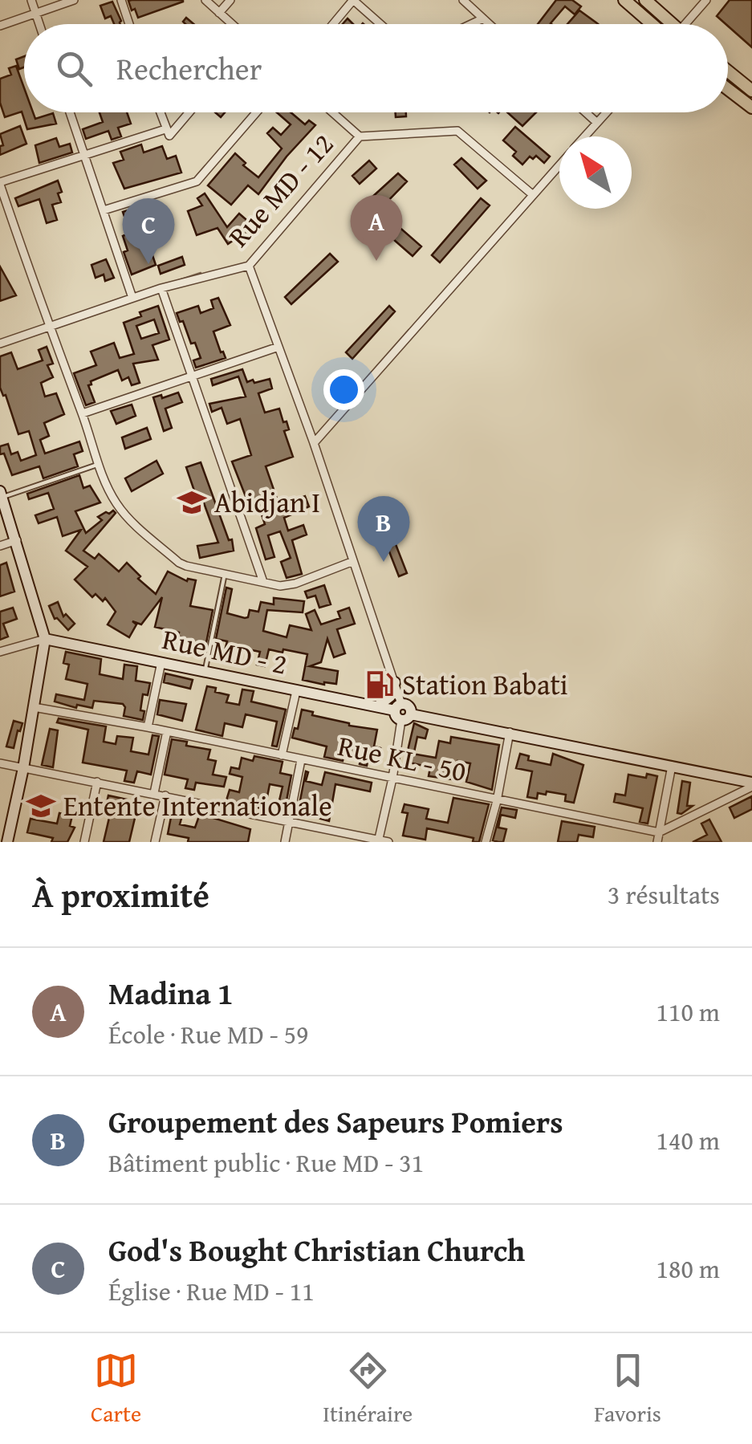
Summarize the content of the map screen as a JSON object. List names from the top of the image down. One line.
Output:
{"streets":{"street":["Rue MD - 12","Rue MD - 2","Rue KL - 50"]},"places":{"school or university":["Abidjan I","Entente Internationale"],"fuel station":["Station Babati"]},"north":"top left","page":{"search":"Rechercher","pins":["A","C","B"],"heading":["À proximité","3 résultats"],"list":[{"mark":"A","name":"Madina 1","note":"École · Rue MD - 59","value":"110 m"},{"mark":"B","name":"Groupement des Sapeurs Pomiers","note":"Bâtiment public · Rue MD - 31","value":"140 m"},{"mark":"C","name":"God's Bought Christian Church","note":"Église · Rue MD - 11","value":"180 m"}],"nav":["Carte","Itinéraire","Favoris"]}}
